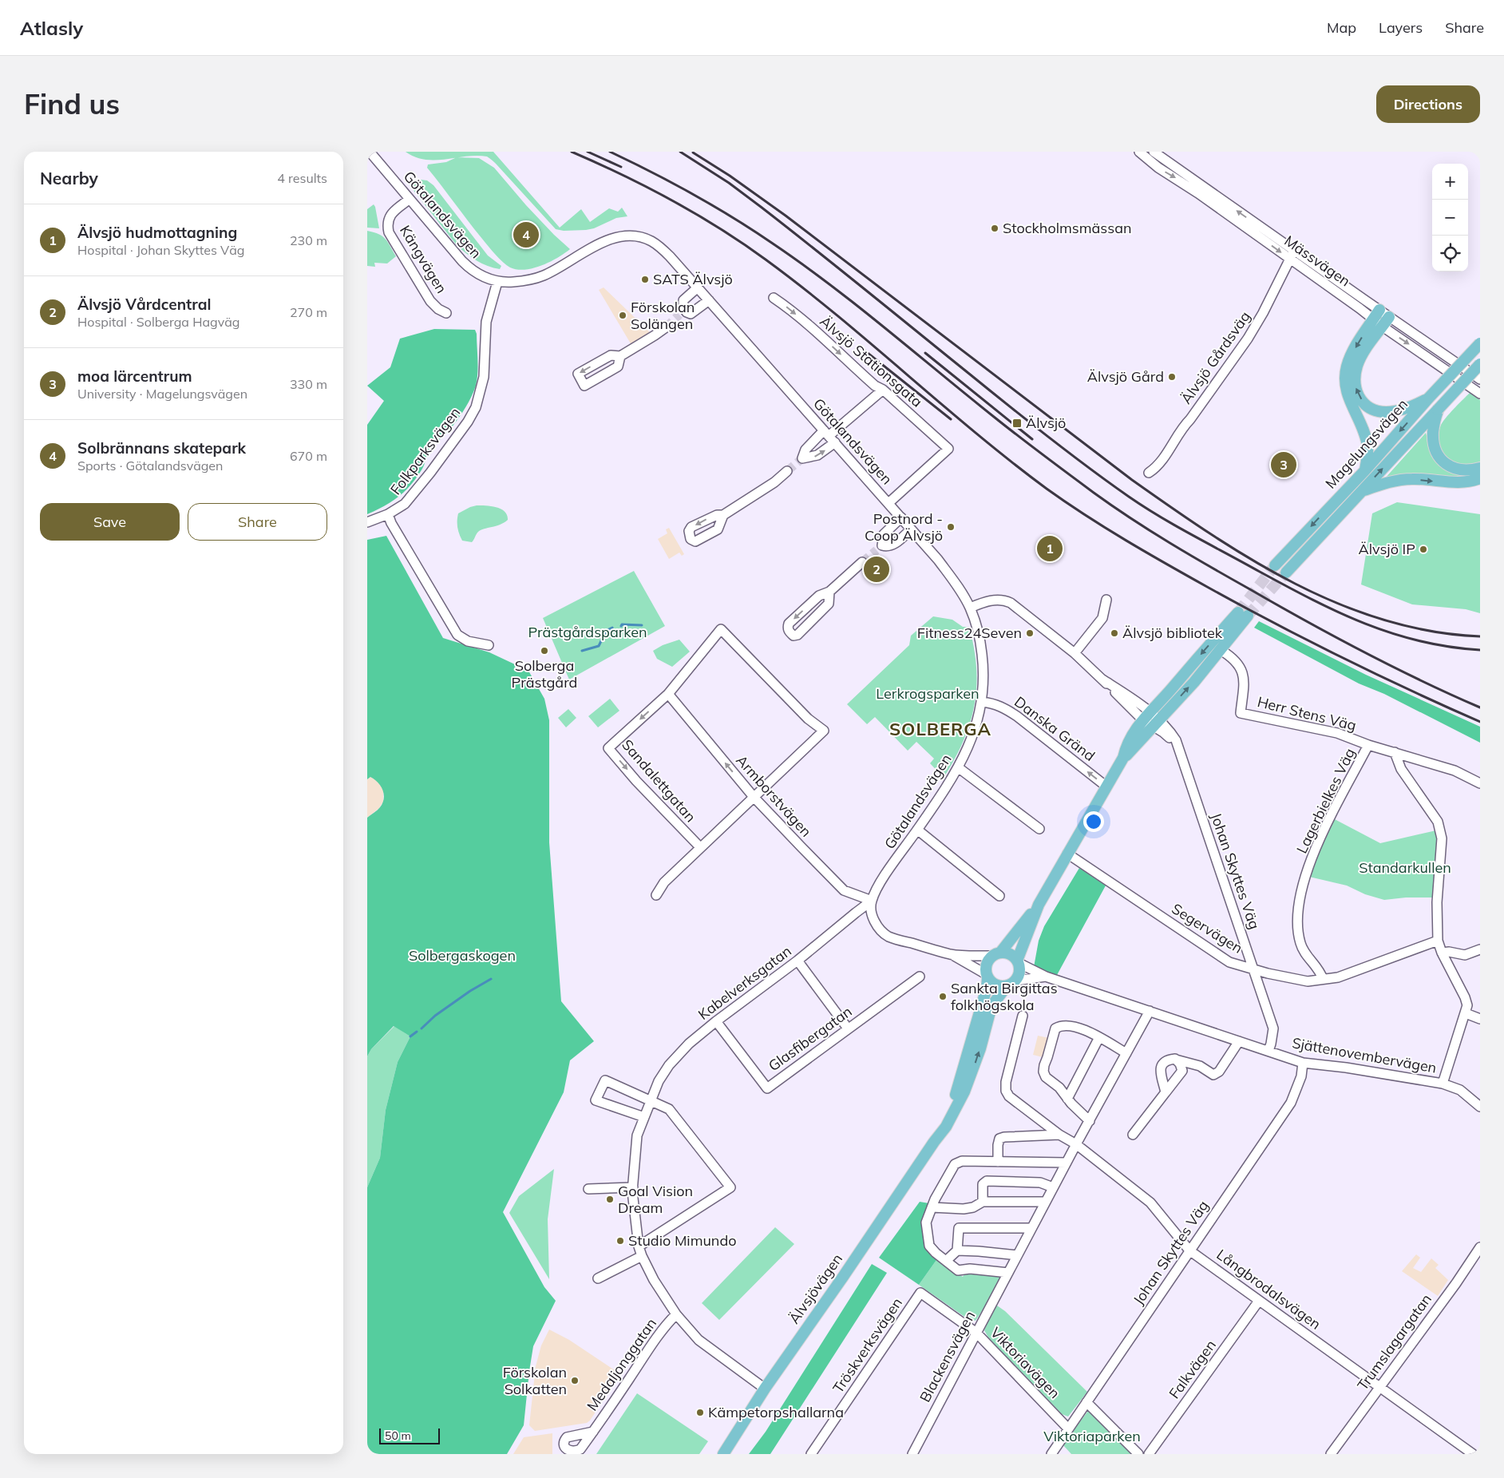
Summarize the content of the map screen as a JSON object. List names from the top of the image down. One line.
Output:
{"streets":{"main road":["Magelungsvägen","Älvsjövägen"],"street":["Götalandsvägen","Kängvägen","Mässvägen","Älvsjö Gårdsväg","Älvsjö Stationsgata","Folkparksvägen","Herr Stens Väg","Danska Gränd","Sandalettgatan","Armborstvägen","Lagerbielkes Väg","Johan Skyttes Väg","Segervägen","Kabelverksgatan","Glasfibergatan","Sjättenovembervägen","Långbrodalsvägen","Trumslagargatan","Tröskverksvägen","Blackensvägen","Viktoriavägen","Medaljonggatan","Falkvägen"]},"crossings":[["Götalandsvägen","Kängvägen"],["Götalandsvägen","Älvsjö Stationsgata"],["Götalandsvägen","Folkparksvägen"],["Götalandsvägen","Danska Gränd"],["Götalandsvägen","Armborstvägen"],["Götalandsvägen","Johan Skyttes Väg"],["Götalandsvägen","Kabelverksgatan"],["Mässvägen","Älvsjö Gårdsväg"],["Herr Stens Väg","Lagerbielkes Väg"],["Sandalettgatan","Armborstvägen"],["Armborstvägen","Kabelverksgatan"],["Lagerbielkes Väg","Segervägen"],["Johan Skyttes Väg","Segervägen"],["Johan Skyttes Väg","Sjättenovembervägen"],["Johan Skyttes Väg","Långbrodalsvägen"],["Johan Skyttes Väg","Viktoriavägen"],["Kabelverksgatan","Glasfibergatan"],["Kabelverksgatan","Älvsjövägen"],["Kabelverksgatan","Medaljonggatan"],["Sjättenovembervägen","Älvsjövägen"],["Sjättenovembervägen","Blackensvägen"],["Långbrodalsvägen","Trumslagargatan"],["Långbrodalsvägen","Blackensvägen"],["Långbrodalsvägen","Falkvägen"],["Tröskverksvägen","Viktoriavägen"],["Blackensvägen","Viktoriavägen"]],"one_way":["Älvsjö Stationsgata","Armborstvägen"],"districts":["SOLBERGA"],"parks":["Prästgårdsparken","Lerkrogsparken","Standarkullen","Solbergaskogen","Viktoriaparken"],"places":{"other":["Stockholmsmässan","SATS Älvsjö","Förskolan Solängen","Älvsjö Gård","Postnord - Coop Älvsjö","Älvsjö IP","Fitness24Seven","Älvsjö bibliotek","Solberga Prästgård","Sankta Birgittas folkhögskola","Goal Vision Dream","Studio Mimundo","Förskolan Solkatten","Kämpetorpshallarna"],"transit":["Älvsjö"]},"scale_bar":"50 m","page":{"header":"Atlasly","nav":["Map","Layers","Share"],"buttons":["Directions",["Save","Share"]],"title":"Find us","heading":["Nearby","4 results"],"map_buttons":["+","−"],"list":[{"mark":"1","name":"Älvsjö hudmottagning","note":"Hospital · Johan Skyttes Väg","value":"230 m"},{"mark":"2","name":"Älvsjö Vårdcentral","note":"Hospital · Solberga Hagväg","value":"270 m"},{"mark":"3","name":"moa lärcentrum","note":"University · Magelungsvägen","value":"330 m"},{"mark":"4","name":"Solbrännans skatepark","note":"Sports · Götalandsvägen","value":"670 m"}],"pins":["4","3","1","2"],"scale":"50 m"}}
